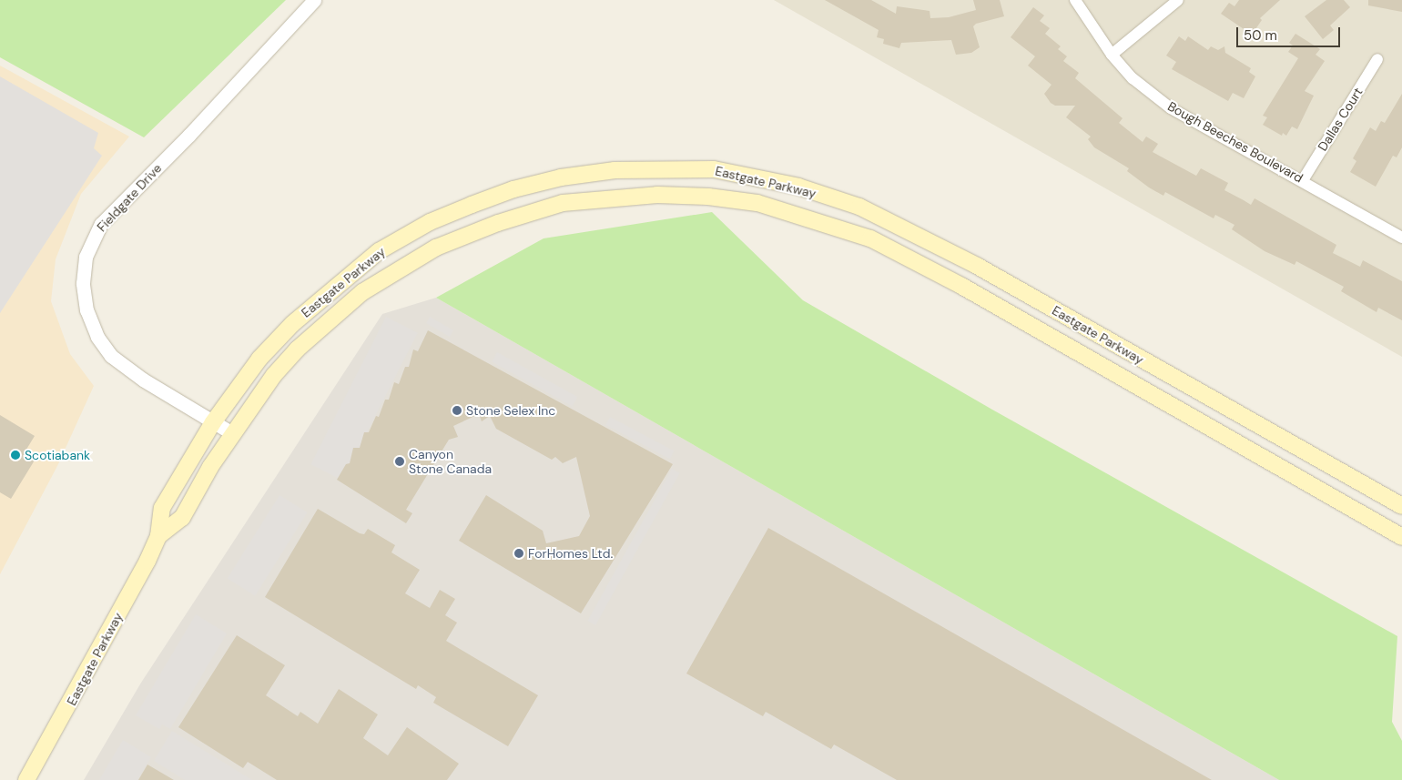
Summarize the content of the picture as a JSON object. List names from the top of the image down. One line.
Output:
{"streets":{"main road":["Eastgate Parkway"],"street":["Dallas Court","Bough Beeches Boulevard","Fieldgate Drive"]},"crossings":[["Dallas Court","Bough Beeches Boulevard"],["Eastgate Parkway","Fieldgate Drive"]],"places":["Stone Selex Inc","Scotiabank","Canyon Stone Canada","ForHomes Ltd."],"scale_bar":"50 m"}
